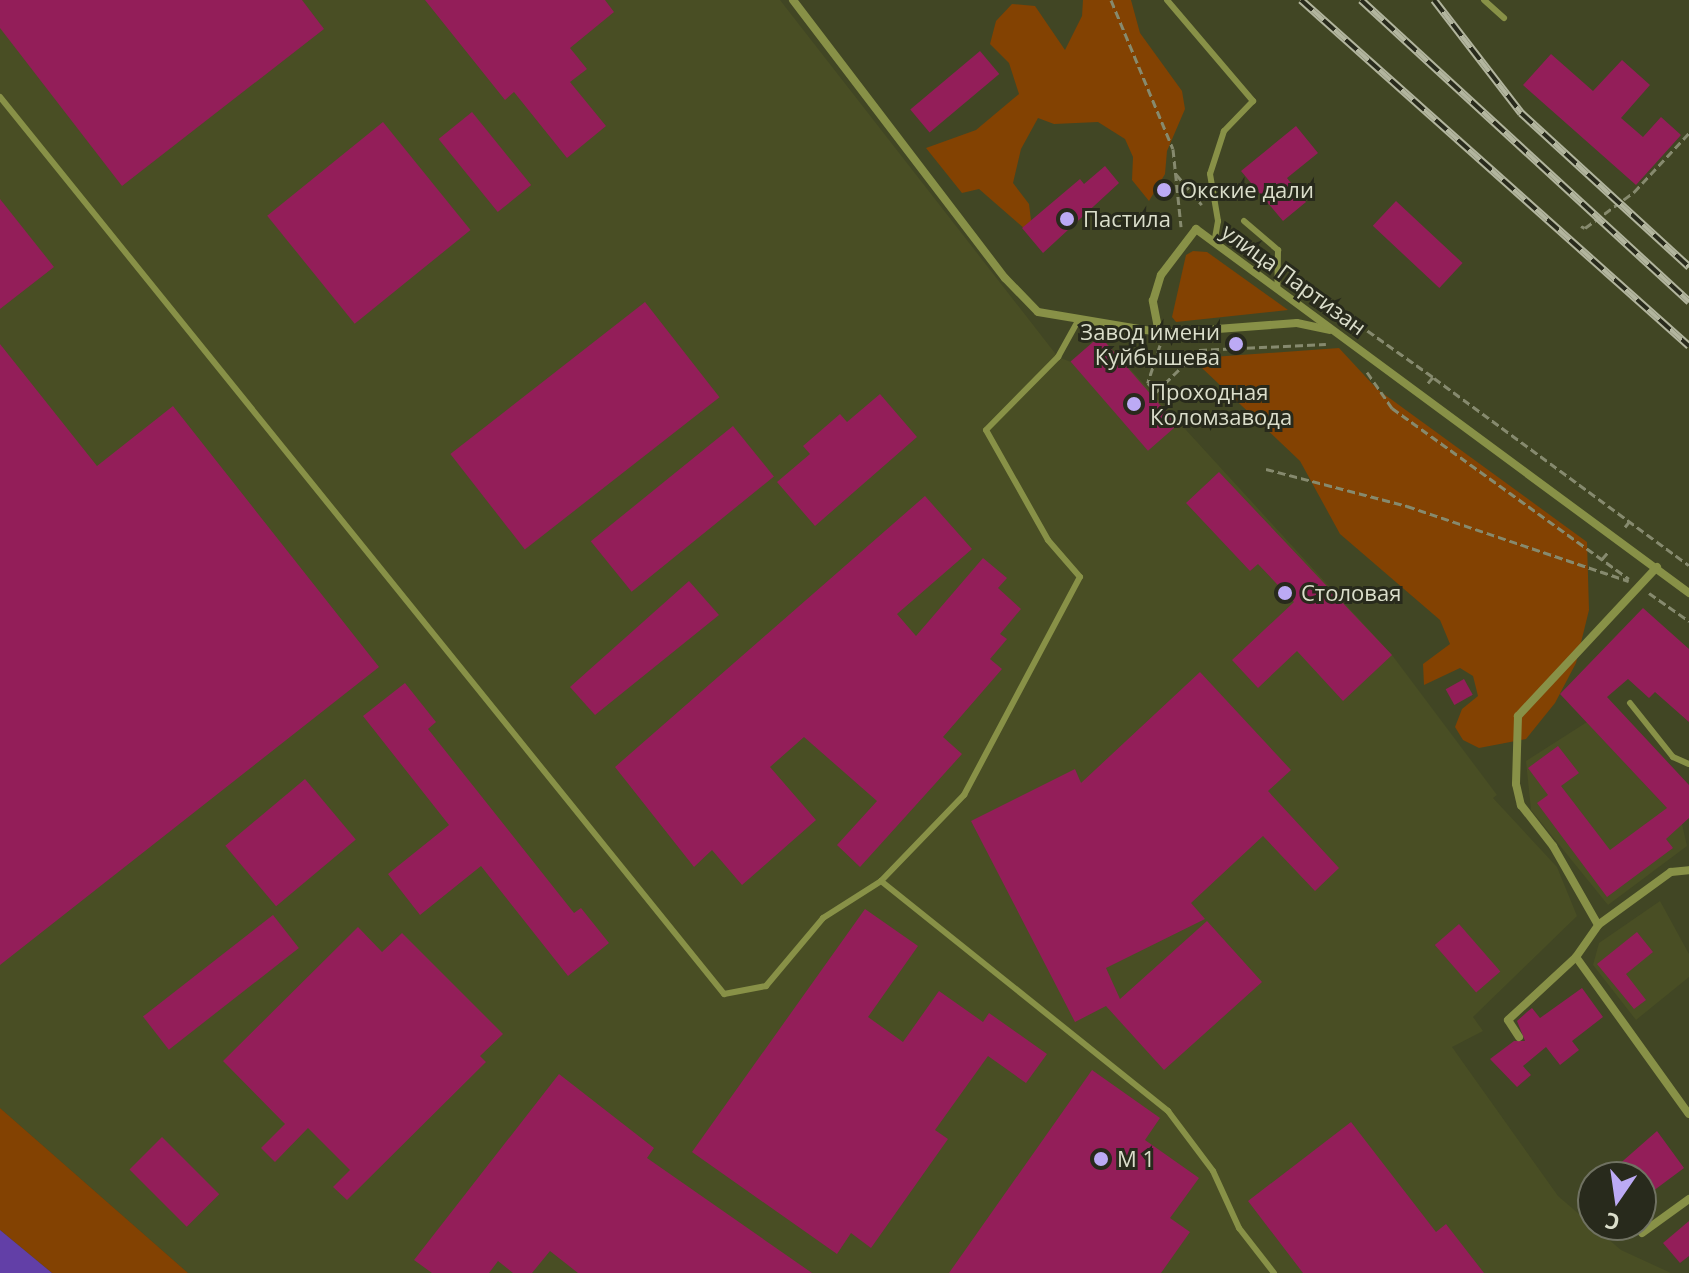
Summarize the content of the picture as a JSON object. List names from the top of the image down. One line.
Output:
{"streets":{"street":["улица Партизан"]},"places":["Окские дали","Пастила","Завод имени Куйбышева","Проходная Коломзавода","Столовая","M 1"],"north":"bottom"}
